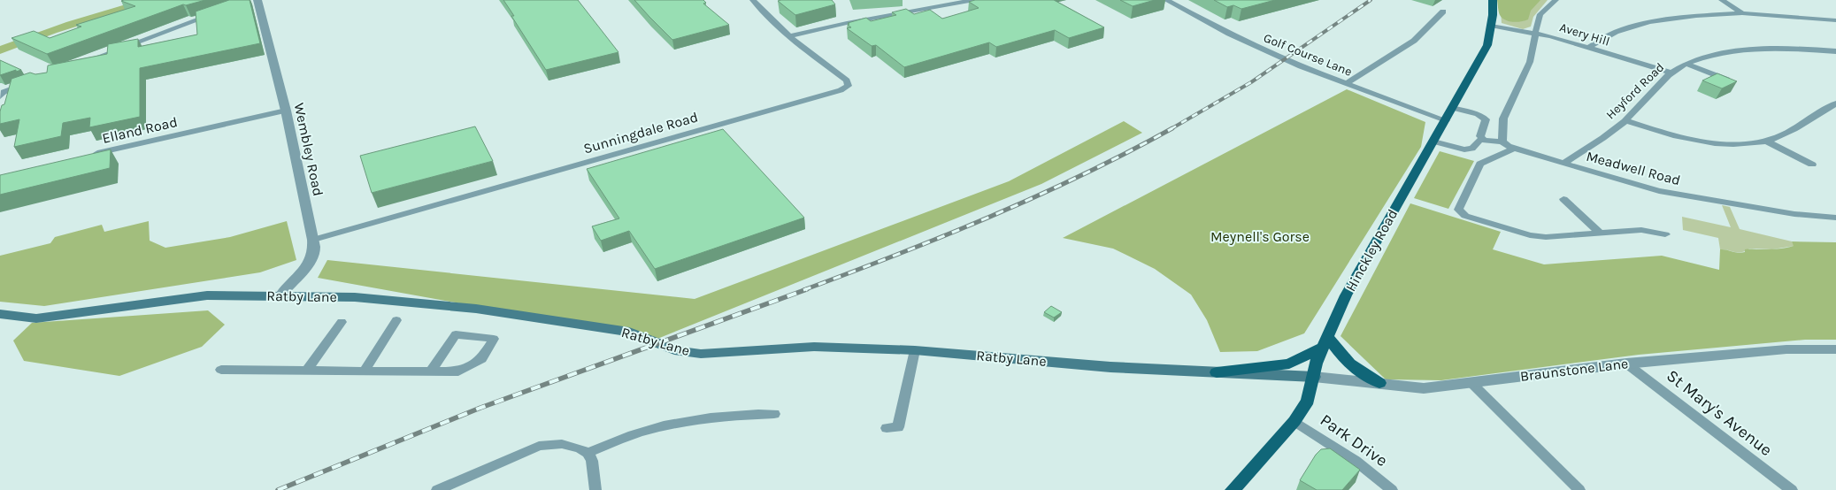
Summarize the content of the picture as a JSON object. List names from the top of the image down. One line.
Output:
{"streets":{"main road":["Hinckley Road","Ratby Lane"],"street":["Avery Hill","Golf Course Lane","Heyford Road","Elland Road","Sunningdale Road","Wembley Road","Meadwell Road","Braunstone Lane","St Mary's Avenue","Park Drive"]},"crossings":[["Avery Hill","Heyford Road"],["Avery Hill","Hinckley Road"],["Golf Course Lane","Hinckley Road"],["Heyford Road","Meadwell Road"],["Elland Road","Wembley Road"],["Sunningdale Road","Wembley Road"],["Wembley Road","Ratby Lane"],["Hinckley Road","Ratby Lane"],["Hinckley Road","Braunstone Lane"],["Hinckley Road","Park Drive"],["Ratby Lane","Braunstone Lane"],["Braunstone Lane","St Mary's Avenue"]],"parks":["Meynell's Gorse"]}
